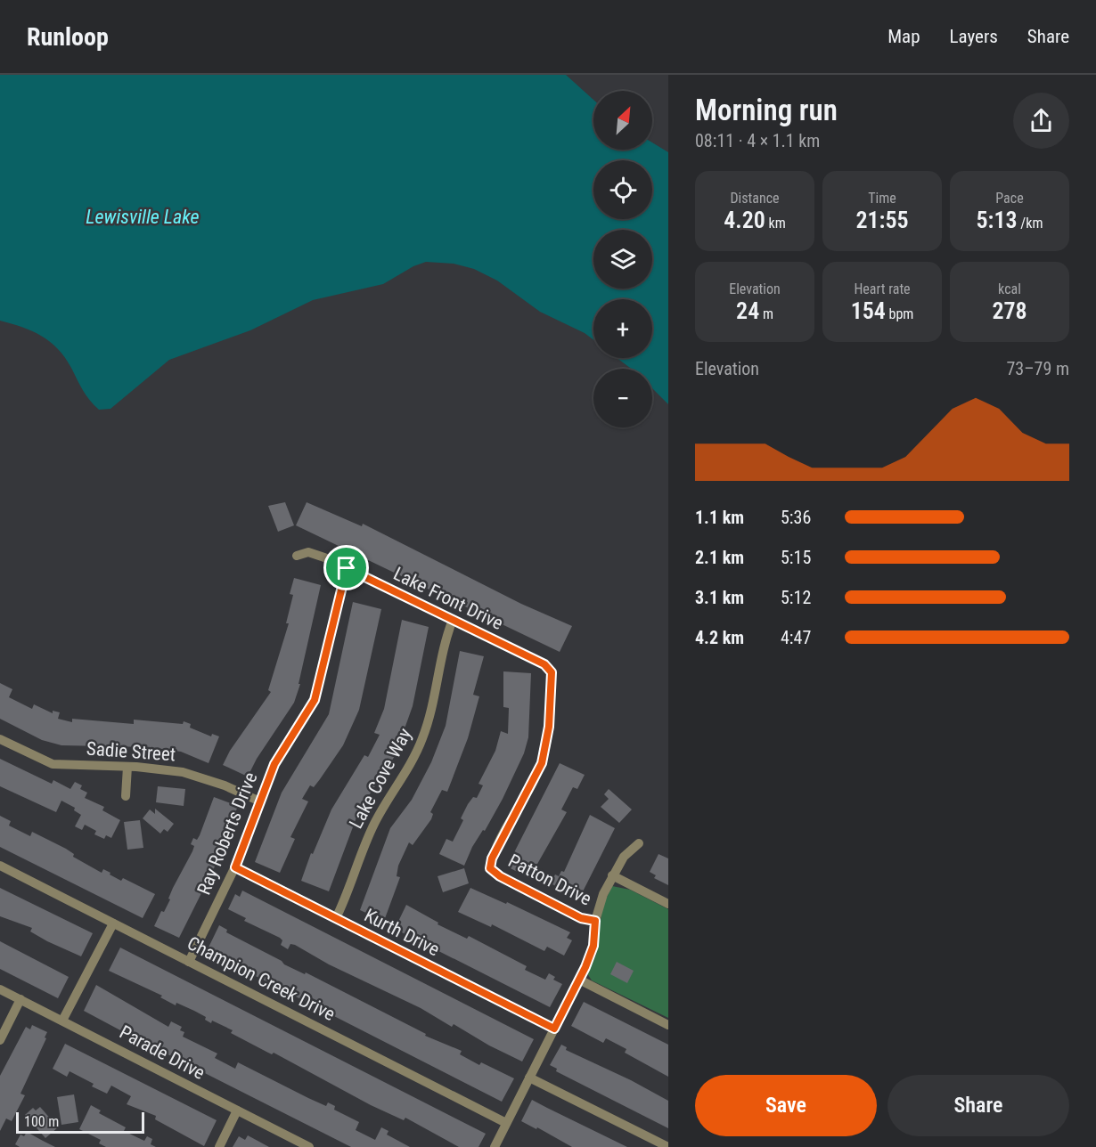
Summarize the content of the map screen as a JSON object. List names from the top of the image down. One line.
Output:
{"streets":{"street":["Lake Front Drive","Sadie Street","Lake Cove Way","Ray Roberts Drive","Patton Drive","Kurth Drive","Champion Creek Drive","Parade Drive"]},"crossings":[["Lake Front Drive","Lake Cove Way"],["Lake Front Drive","Ray Roberts Drive"],["Lake Front Drive","Patton Drive"],["Sadie Street","Ray Roberts Drive"],["Lake Cove Way","Kurth Drive"],["Ray Roberts Drive","Kurth Drive"],["Ray Roberts Drive","Champion Creek Drive"]],"water":["Lewisville Lake"],"scale_bar":"100 m","north":"top right","page":{"header":"Runloop","nav":["Map","Layers","Share"],"heading":["Morning run","08:11 · 4 × 1.1 km"],"map_buttons":["+","−"],"stats":[["Distance","4.20 km"],["Time","21:55"],["Pace","5:13 /km"],["Elevation","24 m"],["Heart rate","154 bpm"],["kcal","278"]],"chart":["Elevation","73–79 m"],"list":[{"name":"1.1 km","note":"5:36"},{"name":"2.1 km","note":"5:15"},{"name":"3.1 km","note":"5:12"},{"name":"4.2 km","note":"4:47"}],"buttons":["Save","Share"],"scale":"100 m"}}
